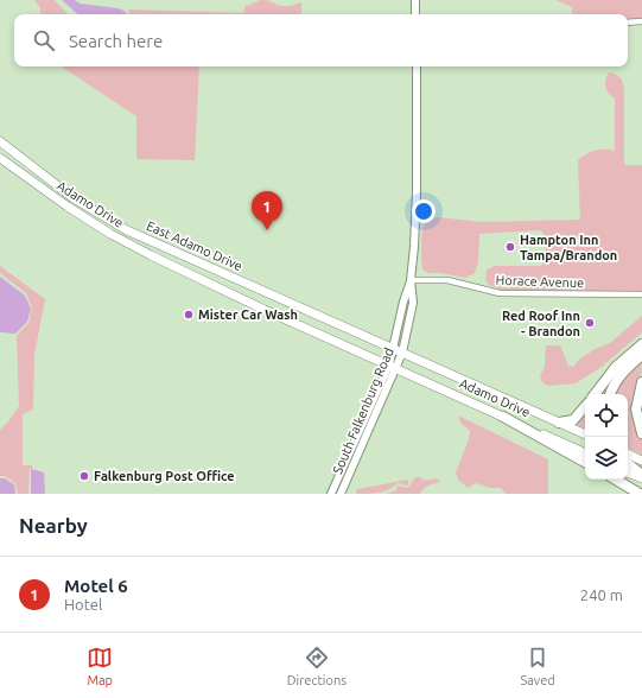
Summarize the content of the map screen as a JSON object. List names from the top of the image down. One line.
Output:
{"streets":{"main road":["Adamo Drive","East Adamo Drive"],"street":["Horace Avenue","South Falkenburg Road"]},"crossings":[["Adamo Drive","East Adamo Drive"],["Adamo Drive","South Falkenburg Road"],["East Adamo Drive","South Falkenburg Road"],["Horace Avenue","South Falkenburg Road"]],"places":["Hampton Inn Tampa/Brandon","Mister Car Wash","Red Roof Inn - Brandon","Falkenburg Post Office"],"page":{"search":"Search here","pins":"1","heading":"Nearby","list":[{"mark":"1","name":"Motel 6","note":"Hotel","value":"240 m"}],"nav":["Map","Directions","Saved"]}}
